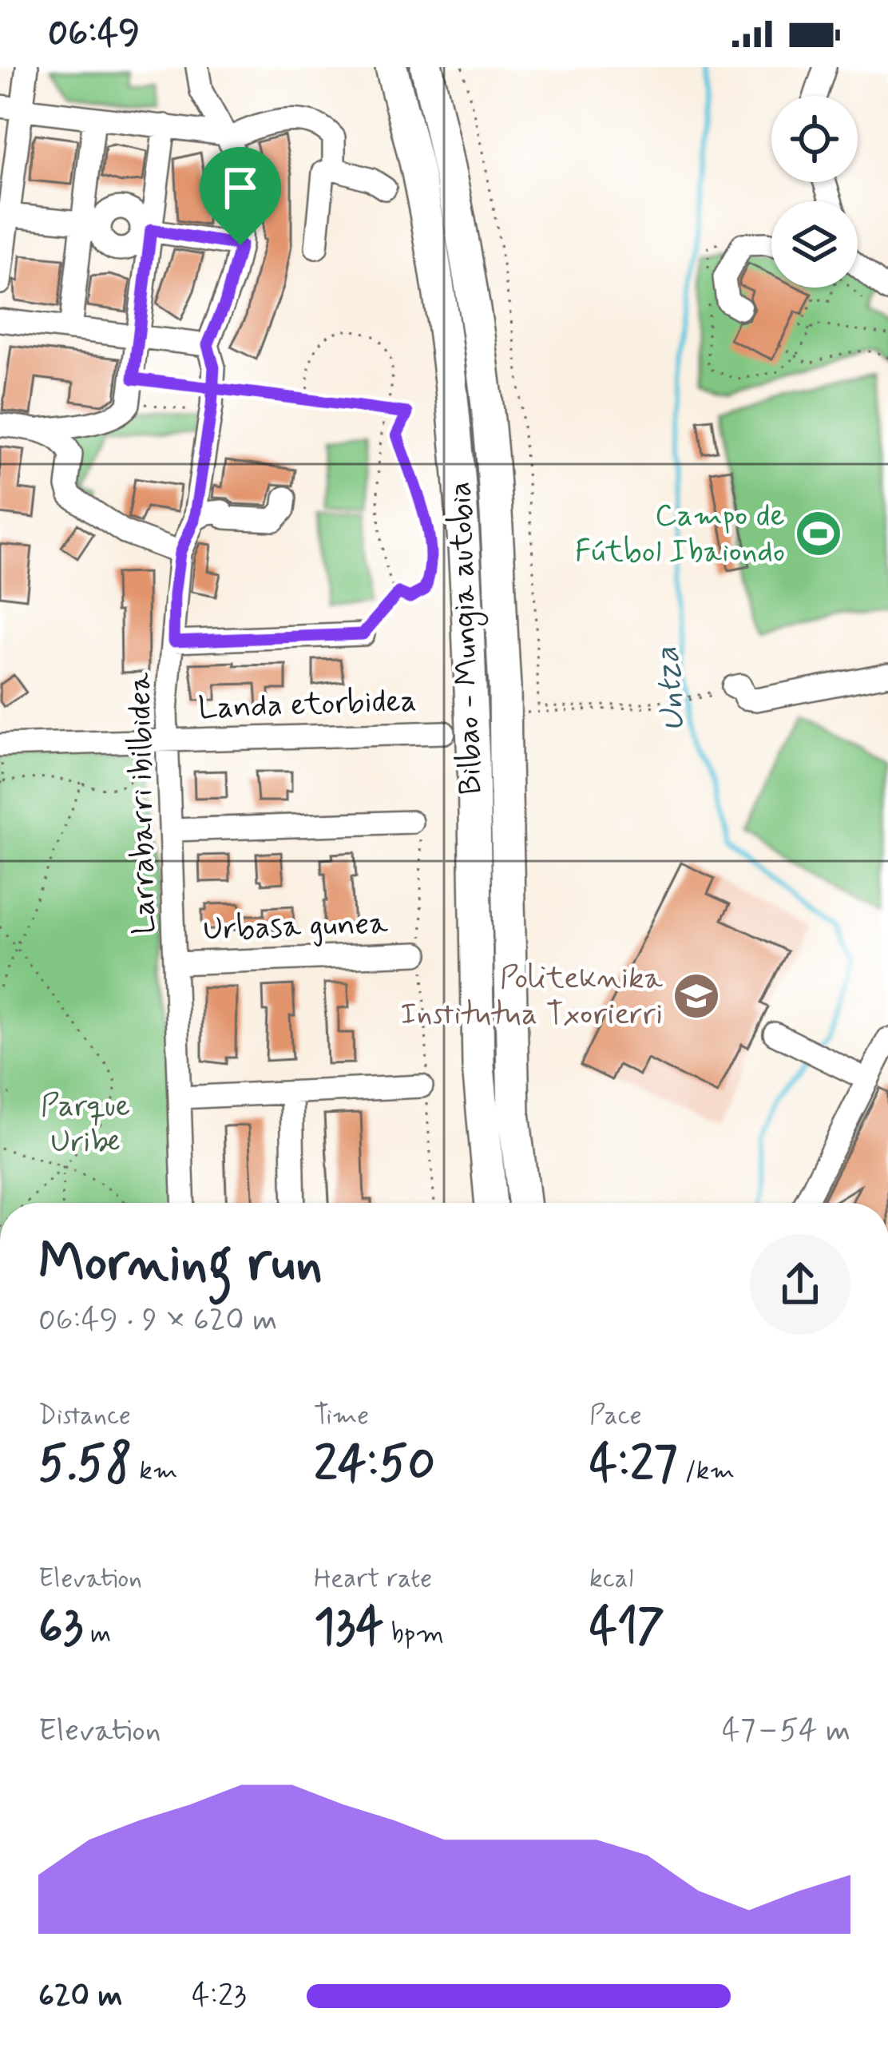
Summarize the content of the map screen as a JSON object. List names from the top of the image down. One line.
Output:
{"streets":{"highway":["Bilbao - Mungia autobia"],"street":["Landa etorbidea","Larrabarri ibilbidea","Urbasa gunea"]},"crossings":[["Landa etorbidea","Larrabarri ibilbidea"],["Larrabarri ibilbidea","Urbasa gunea"]],"water":["Untza"],"parks":["Parque Uribe"],"places":{"sports":["Campo de Fútbol Ibaiondo"],"school or university":["Politeknika Institutua Txorierri"]},"page":{"status":"06:49","heading":["Morning run","06:49 · 9 × 620 m"],"stats":[["Distance","5.58 km"],["Time","24:50"],["Pace","4:27 /km"],["Elevation","63 m"],["Heart rate","134 bpm"],["kcal","417"]],"chart":["Elevation","47–54 m"],"list":[{"name":"620 m","note":"4:23"}]}}
